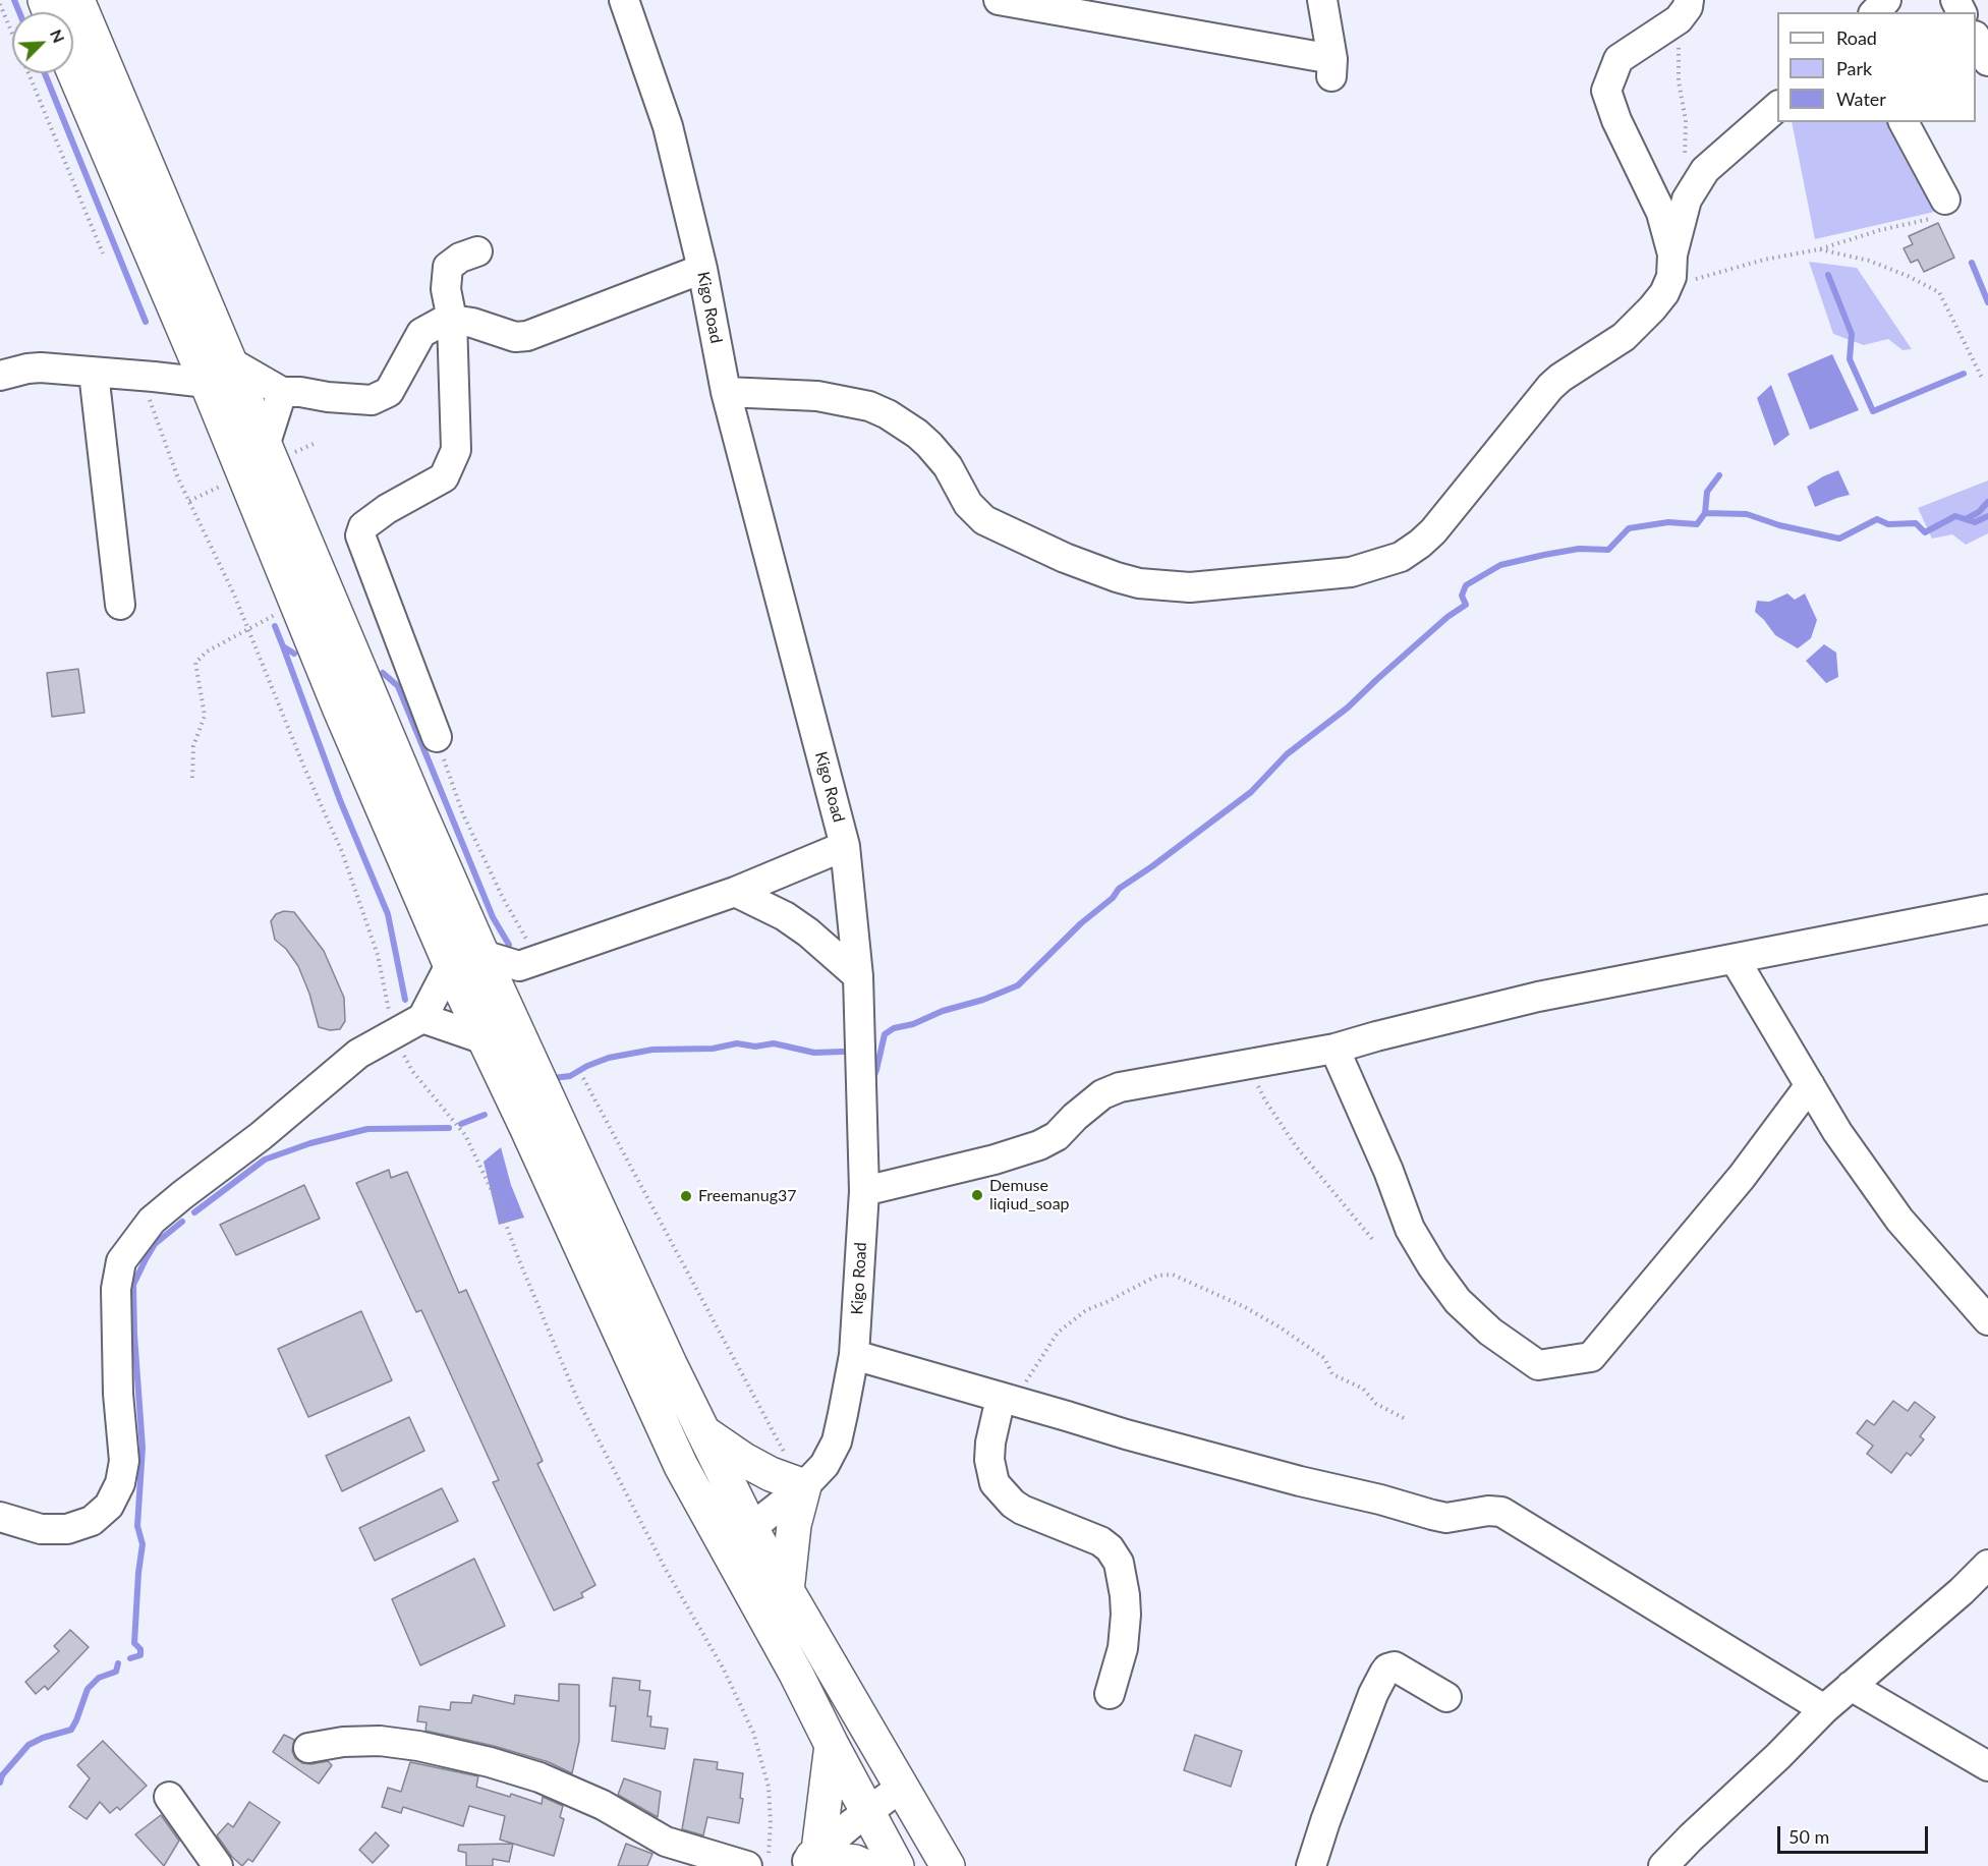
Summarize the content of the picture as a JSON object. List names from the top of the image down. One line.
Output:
{"streets":{"street":["Kigo Road"]},"places":["Demuse liqiud_soap","Freemanug37"],"legend":["Road","Park","Water"],"scale_bar":"50 m","north":"top right"}
